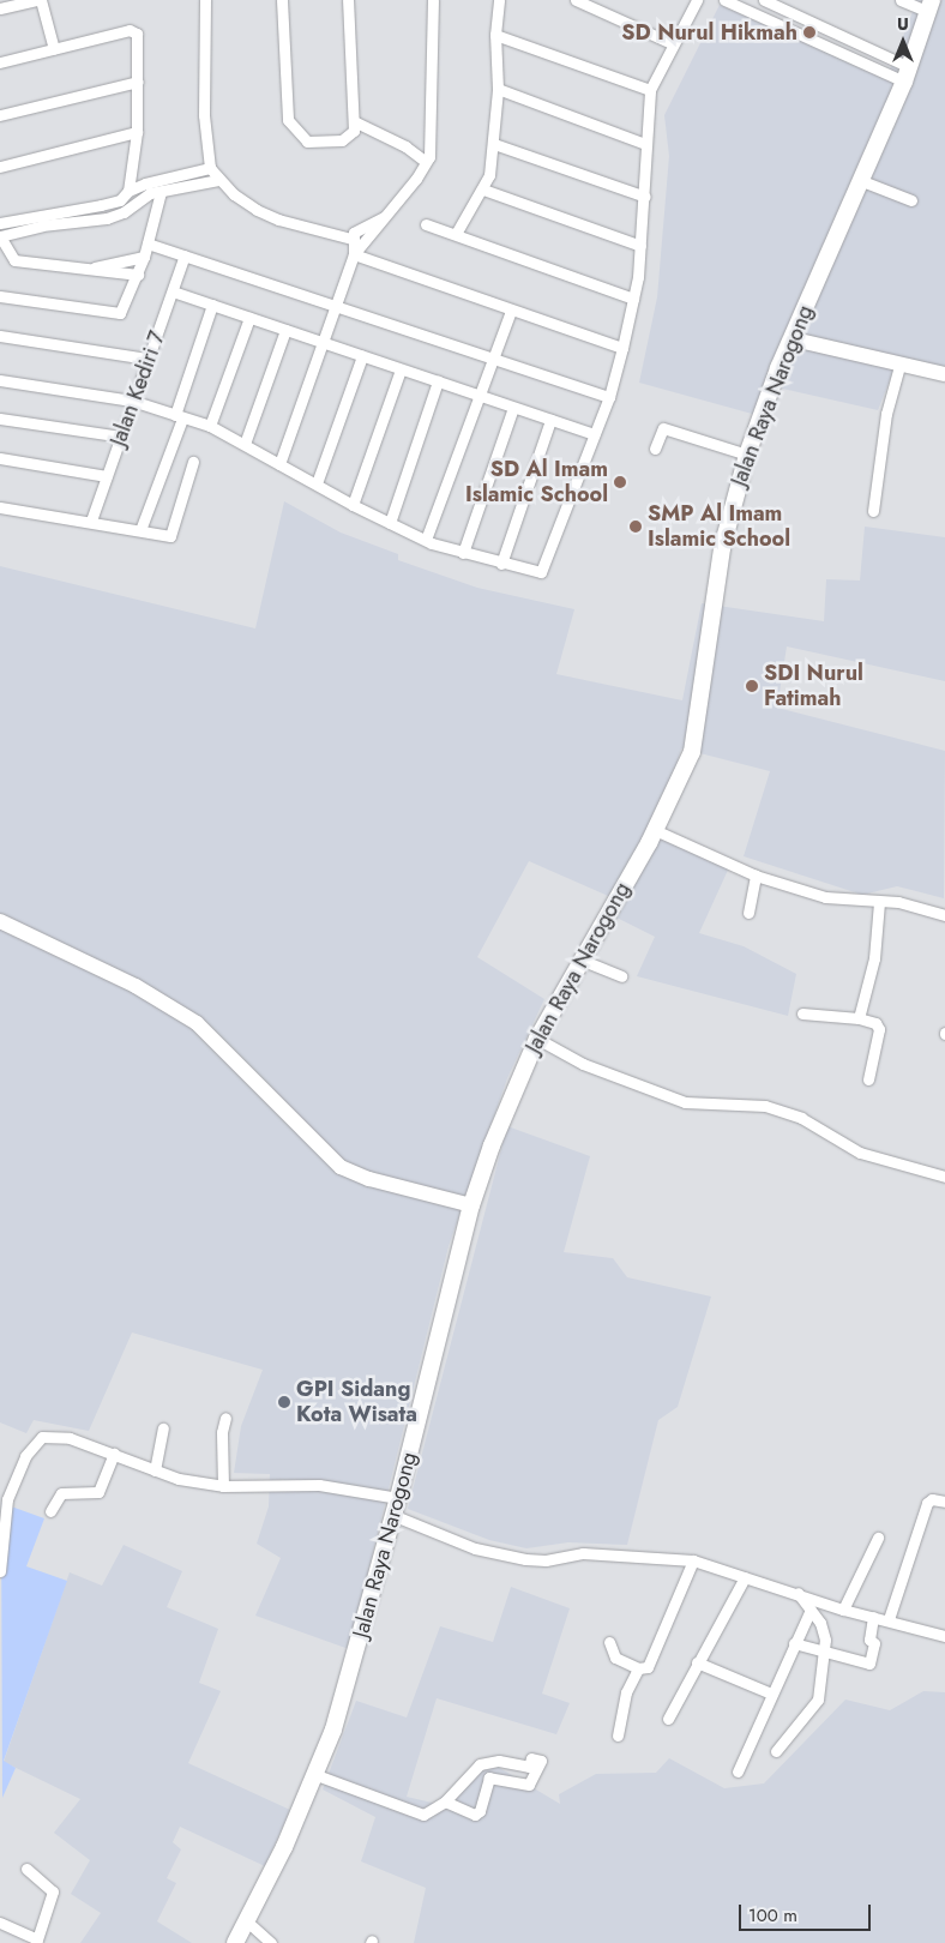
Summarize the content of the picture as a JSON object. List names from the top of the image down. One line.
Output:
{"streets":{"main road":["Jalan Raya Narogong"],"street":["Jalan Kediri 7"]},"places":["SD Nurul Hikmah","SD Al Imam Islamic School","SMP Al Imam Islamic School","SDI Nurul Fatimah","GPI Sidang Kota Wisata"],"scale_bar":"100 m","north":"top"}
